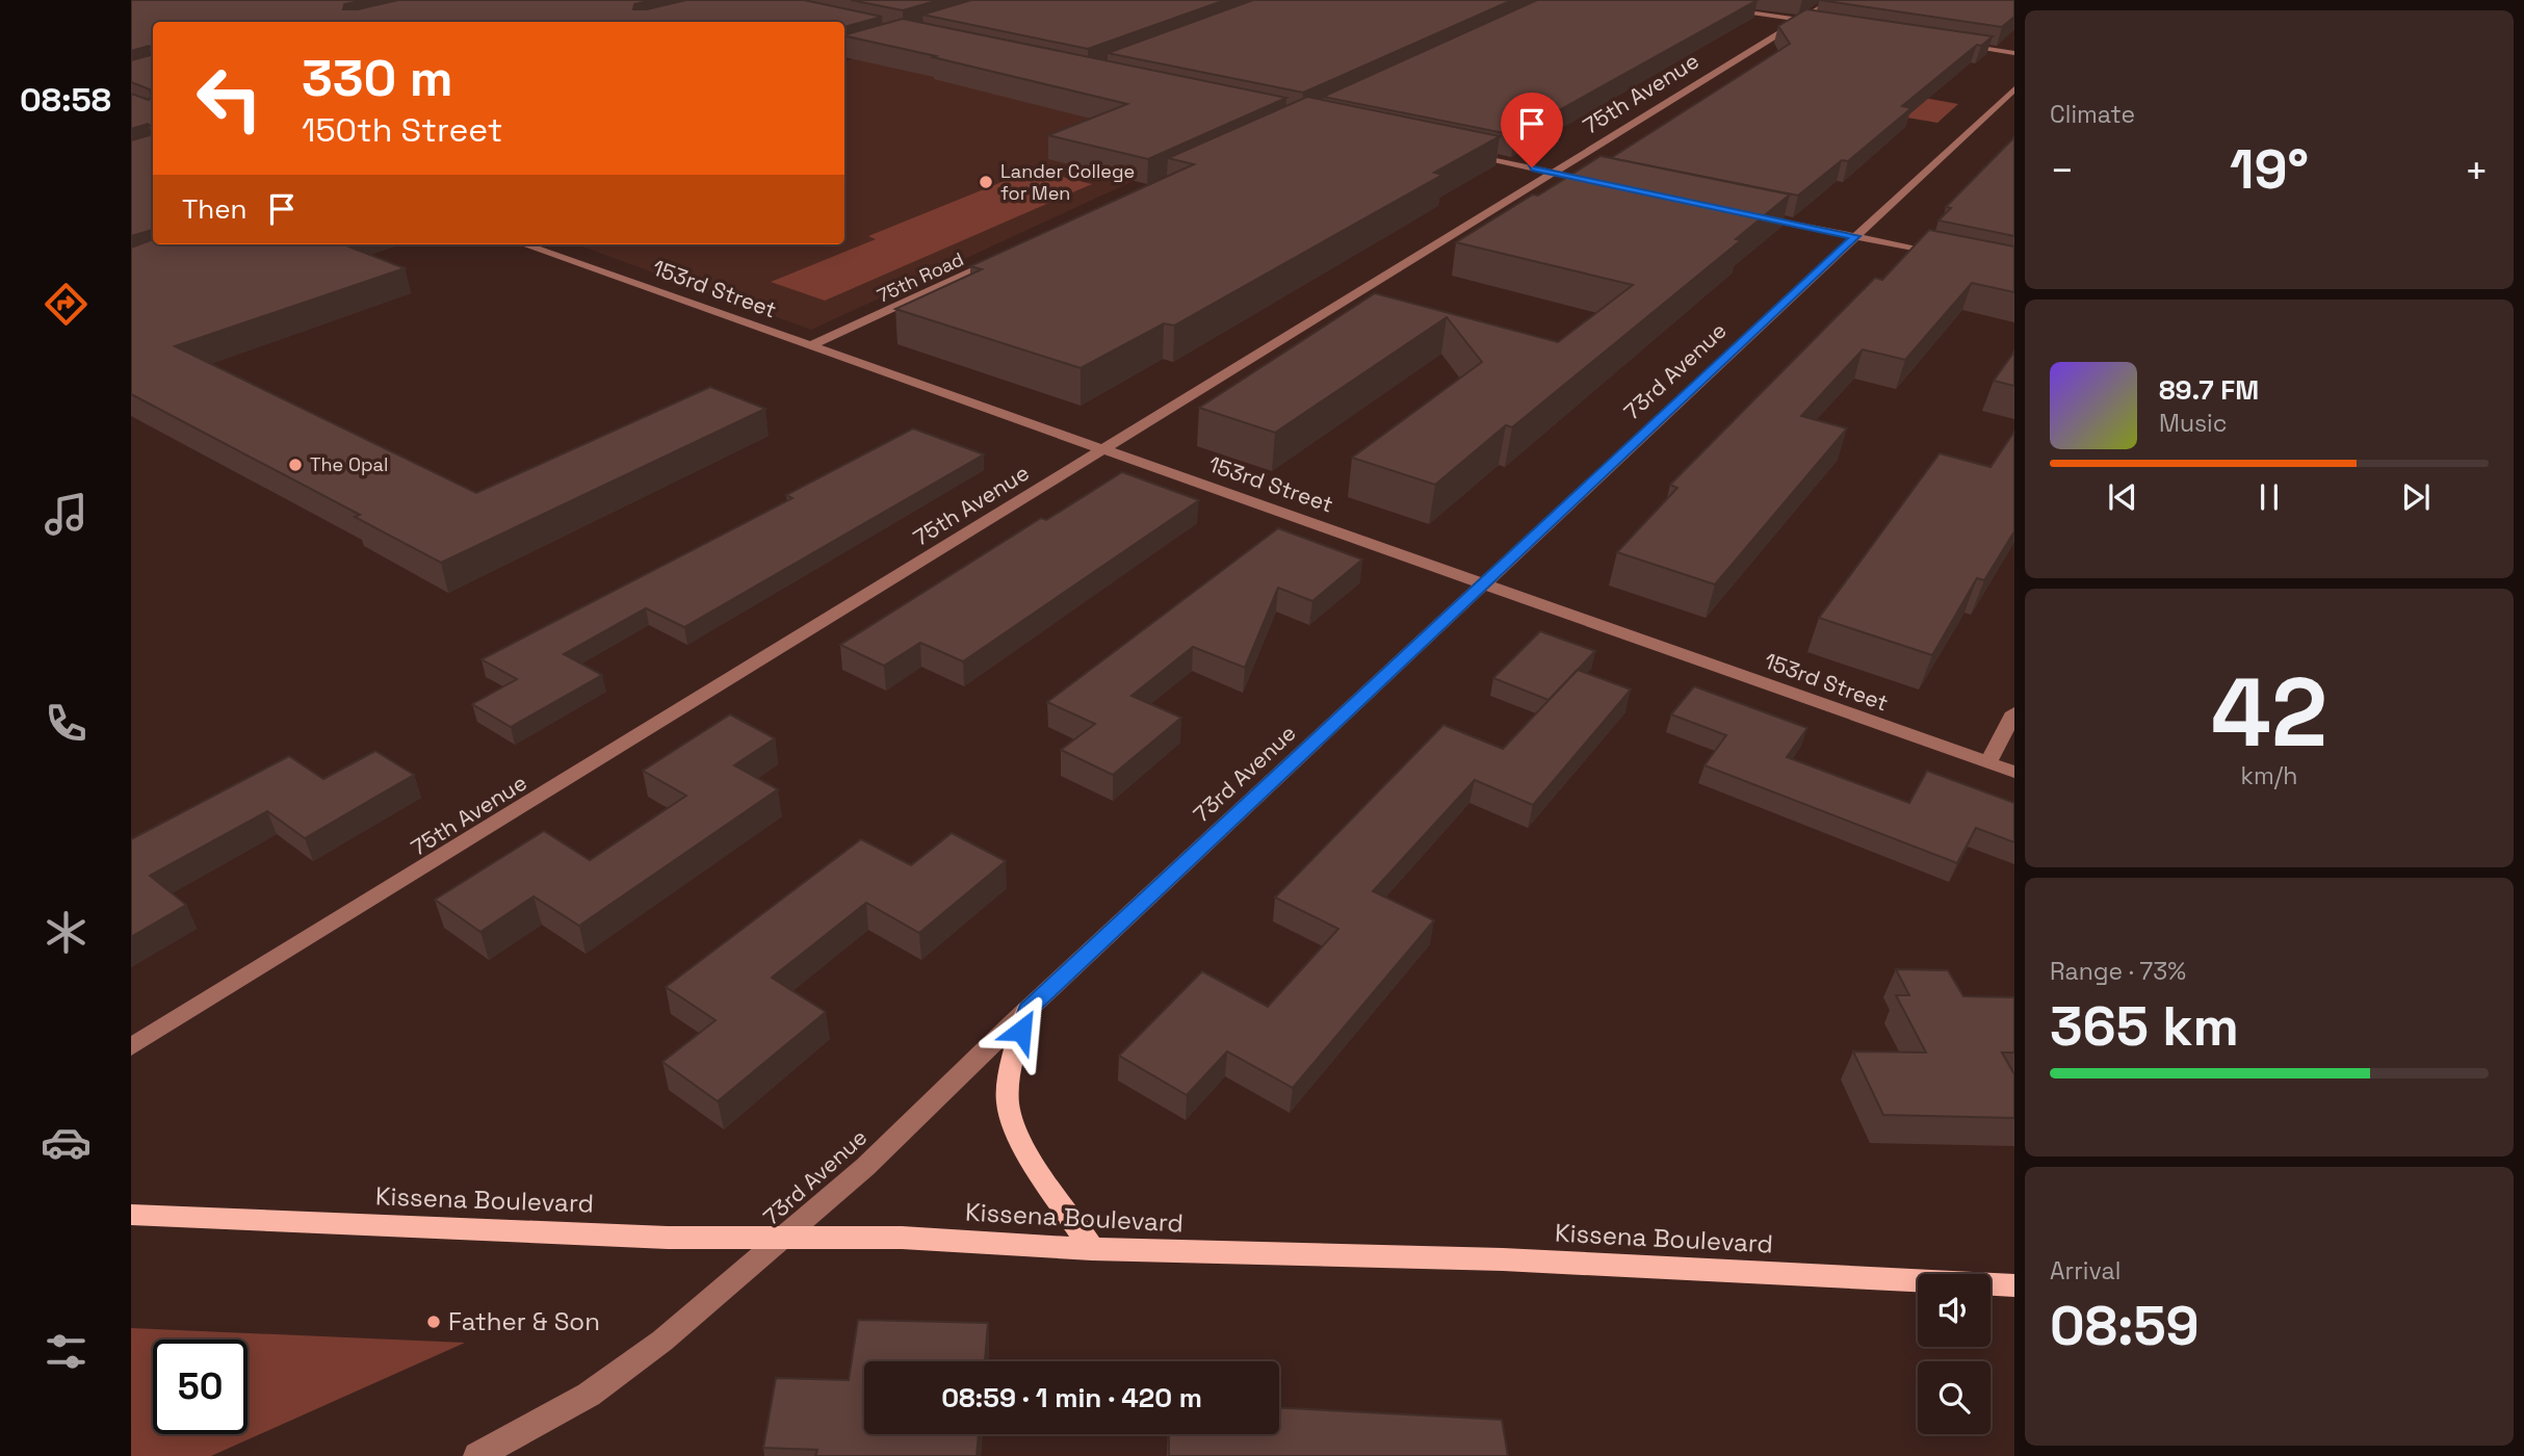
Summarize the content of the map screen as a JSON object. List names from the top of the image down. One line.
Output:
{"streets":{"main road":["Kissena Boulevard"],"street":["75th Avenue","75th Road","153rd Street","73rd Avenue"]},"crossings":[["75th Avenue","153rd Street"],["75th Road","153rd Street"],["153rd Street","73rd Avenue"],["73rd Avenue","Kissena Boulevard"]],"places":["Lander College for Men","The Opal","Father & Son"],"page":{"tabs":"08:58","tile":["Climate",["42","km/h"],["Range · 73%","365 km"],["Arrival","08:59"]],"turn":["330 m","150th Street"],"heat":["−","19°","+"],"then":"Then","song":["89.7 FM","Music"],"limit":"50","trip":"08:59 · 1 min · 420 m"}}
